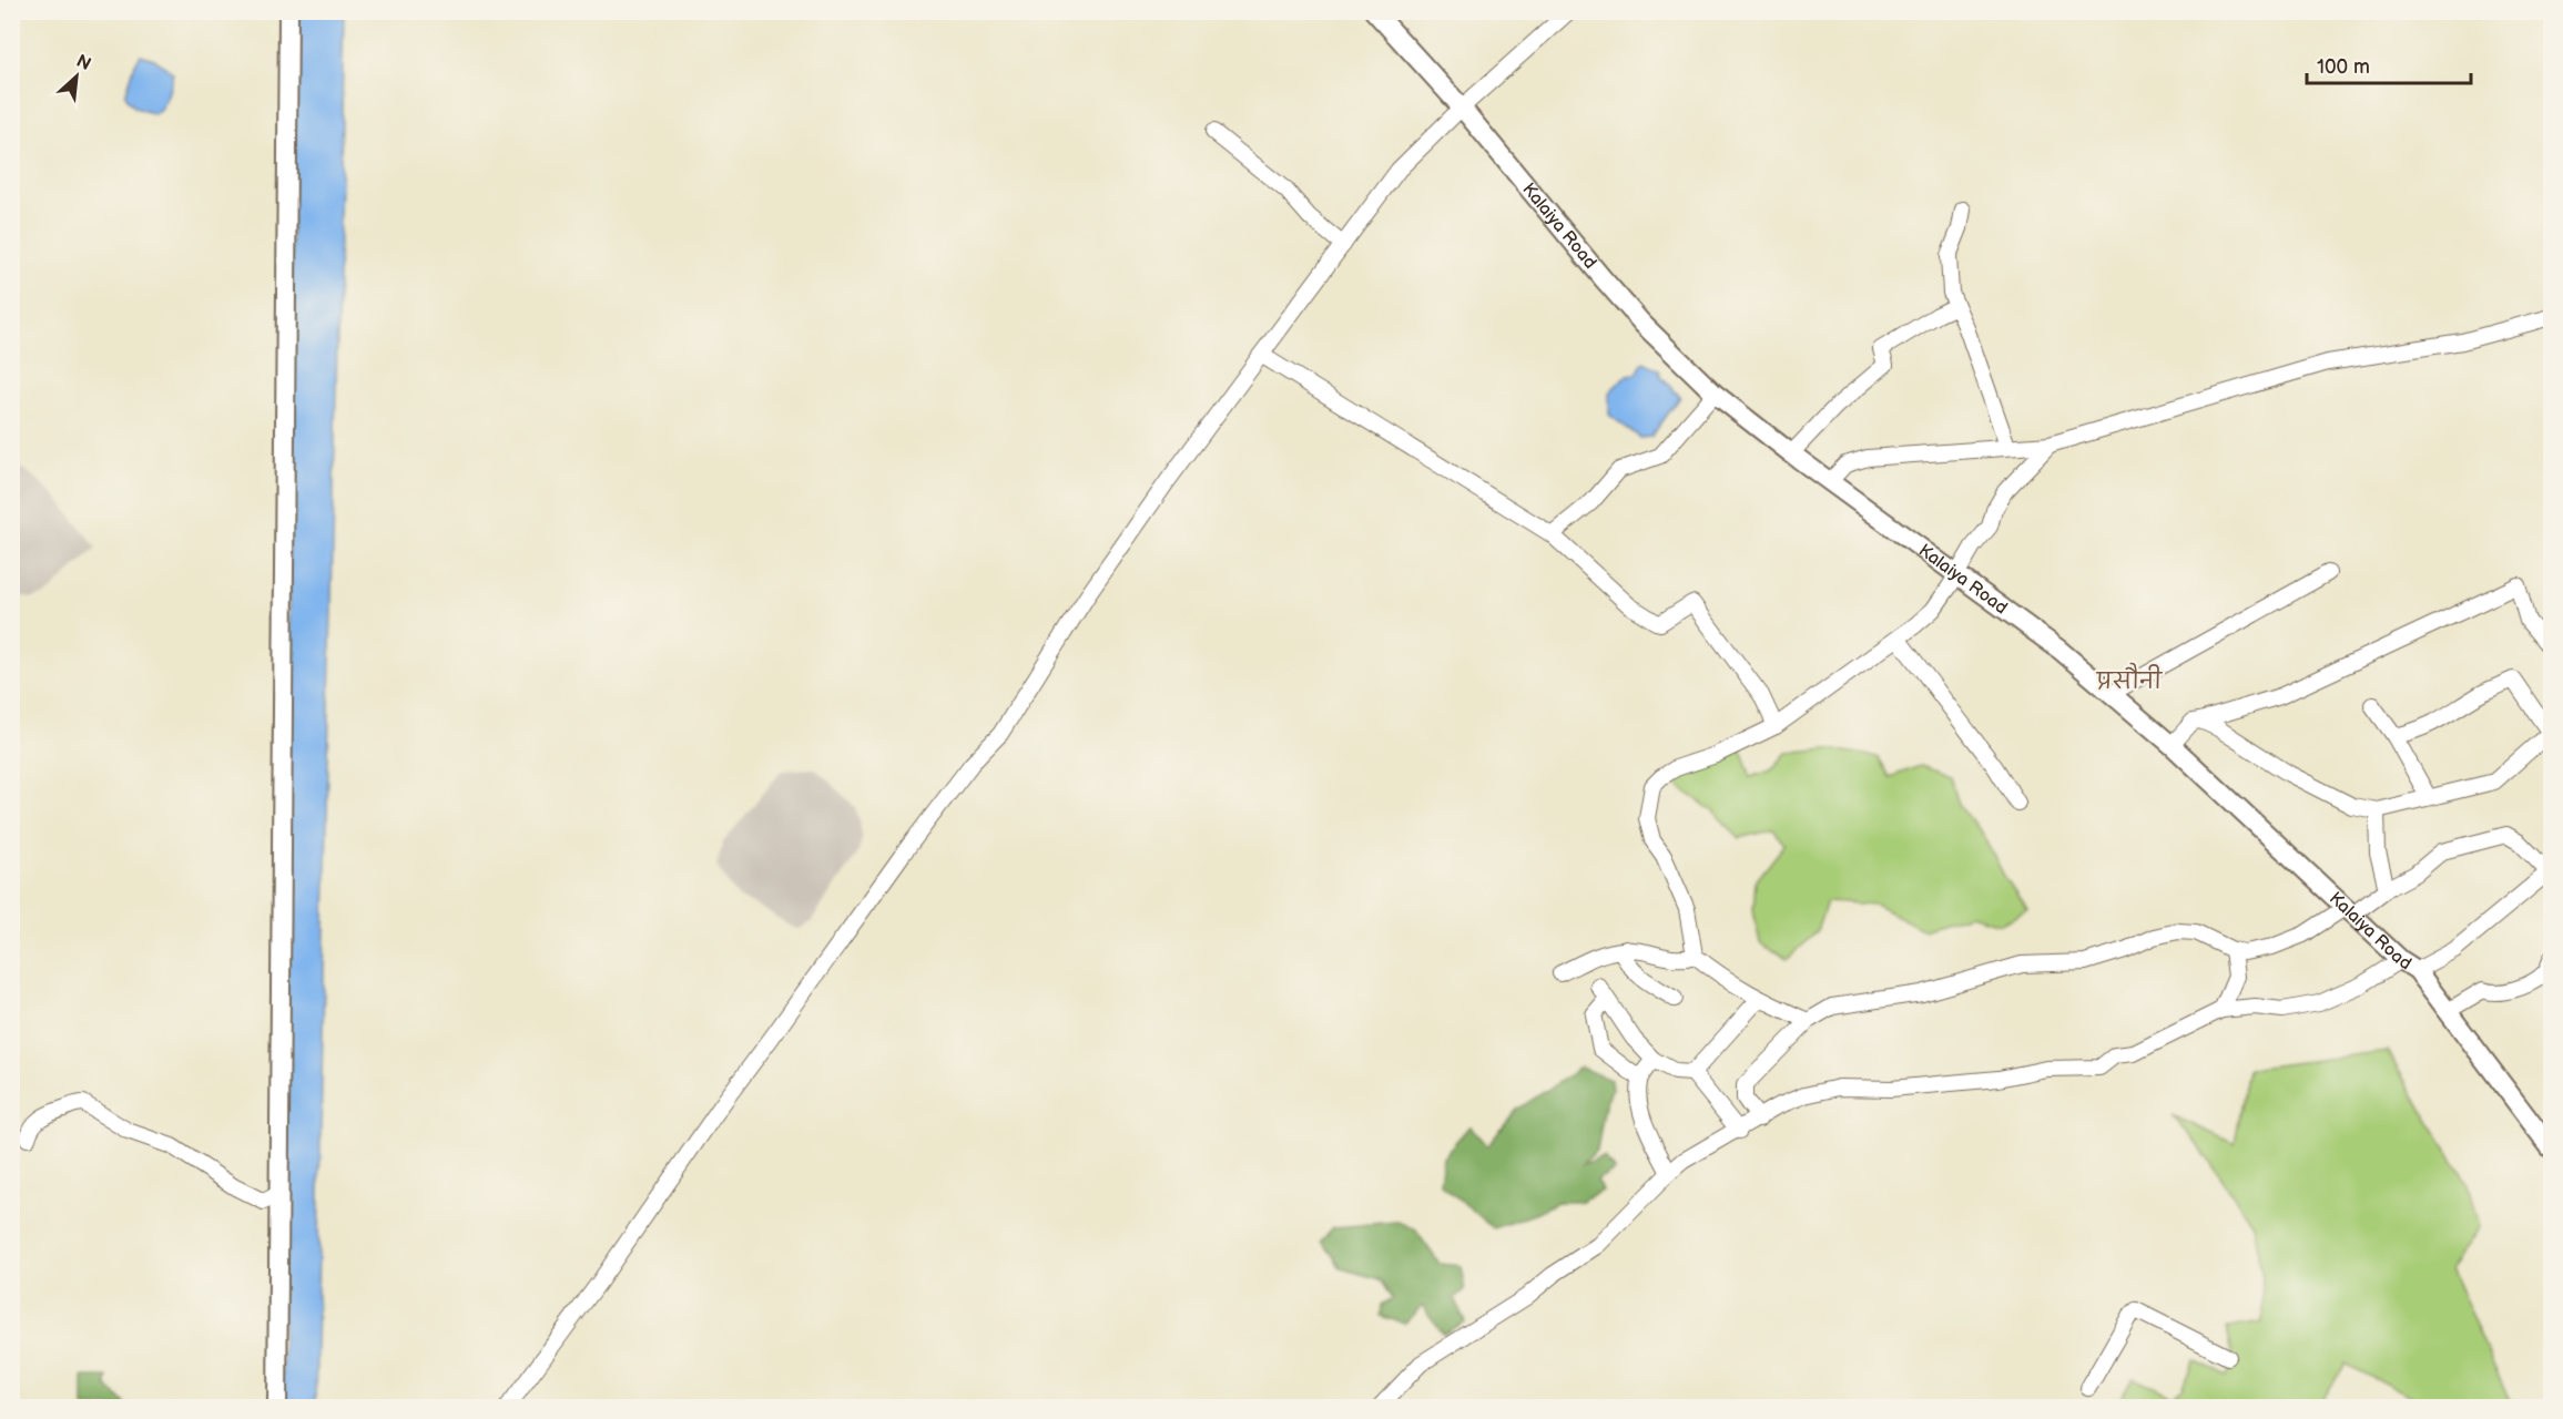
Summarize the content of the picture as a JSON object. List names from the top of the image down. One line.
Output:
{"streets":{"main road":["Kalaiya Road"]},"districts":["प्रसौनी"],"scale_bar":"100 m","north":"top right"}
